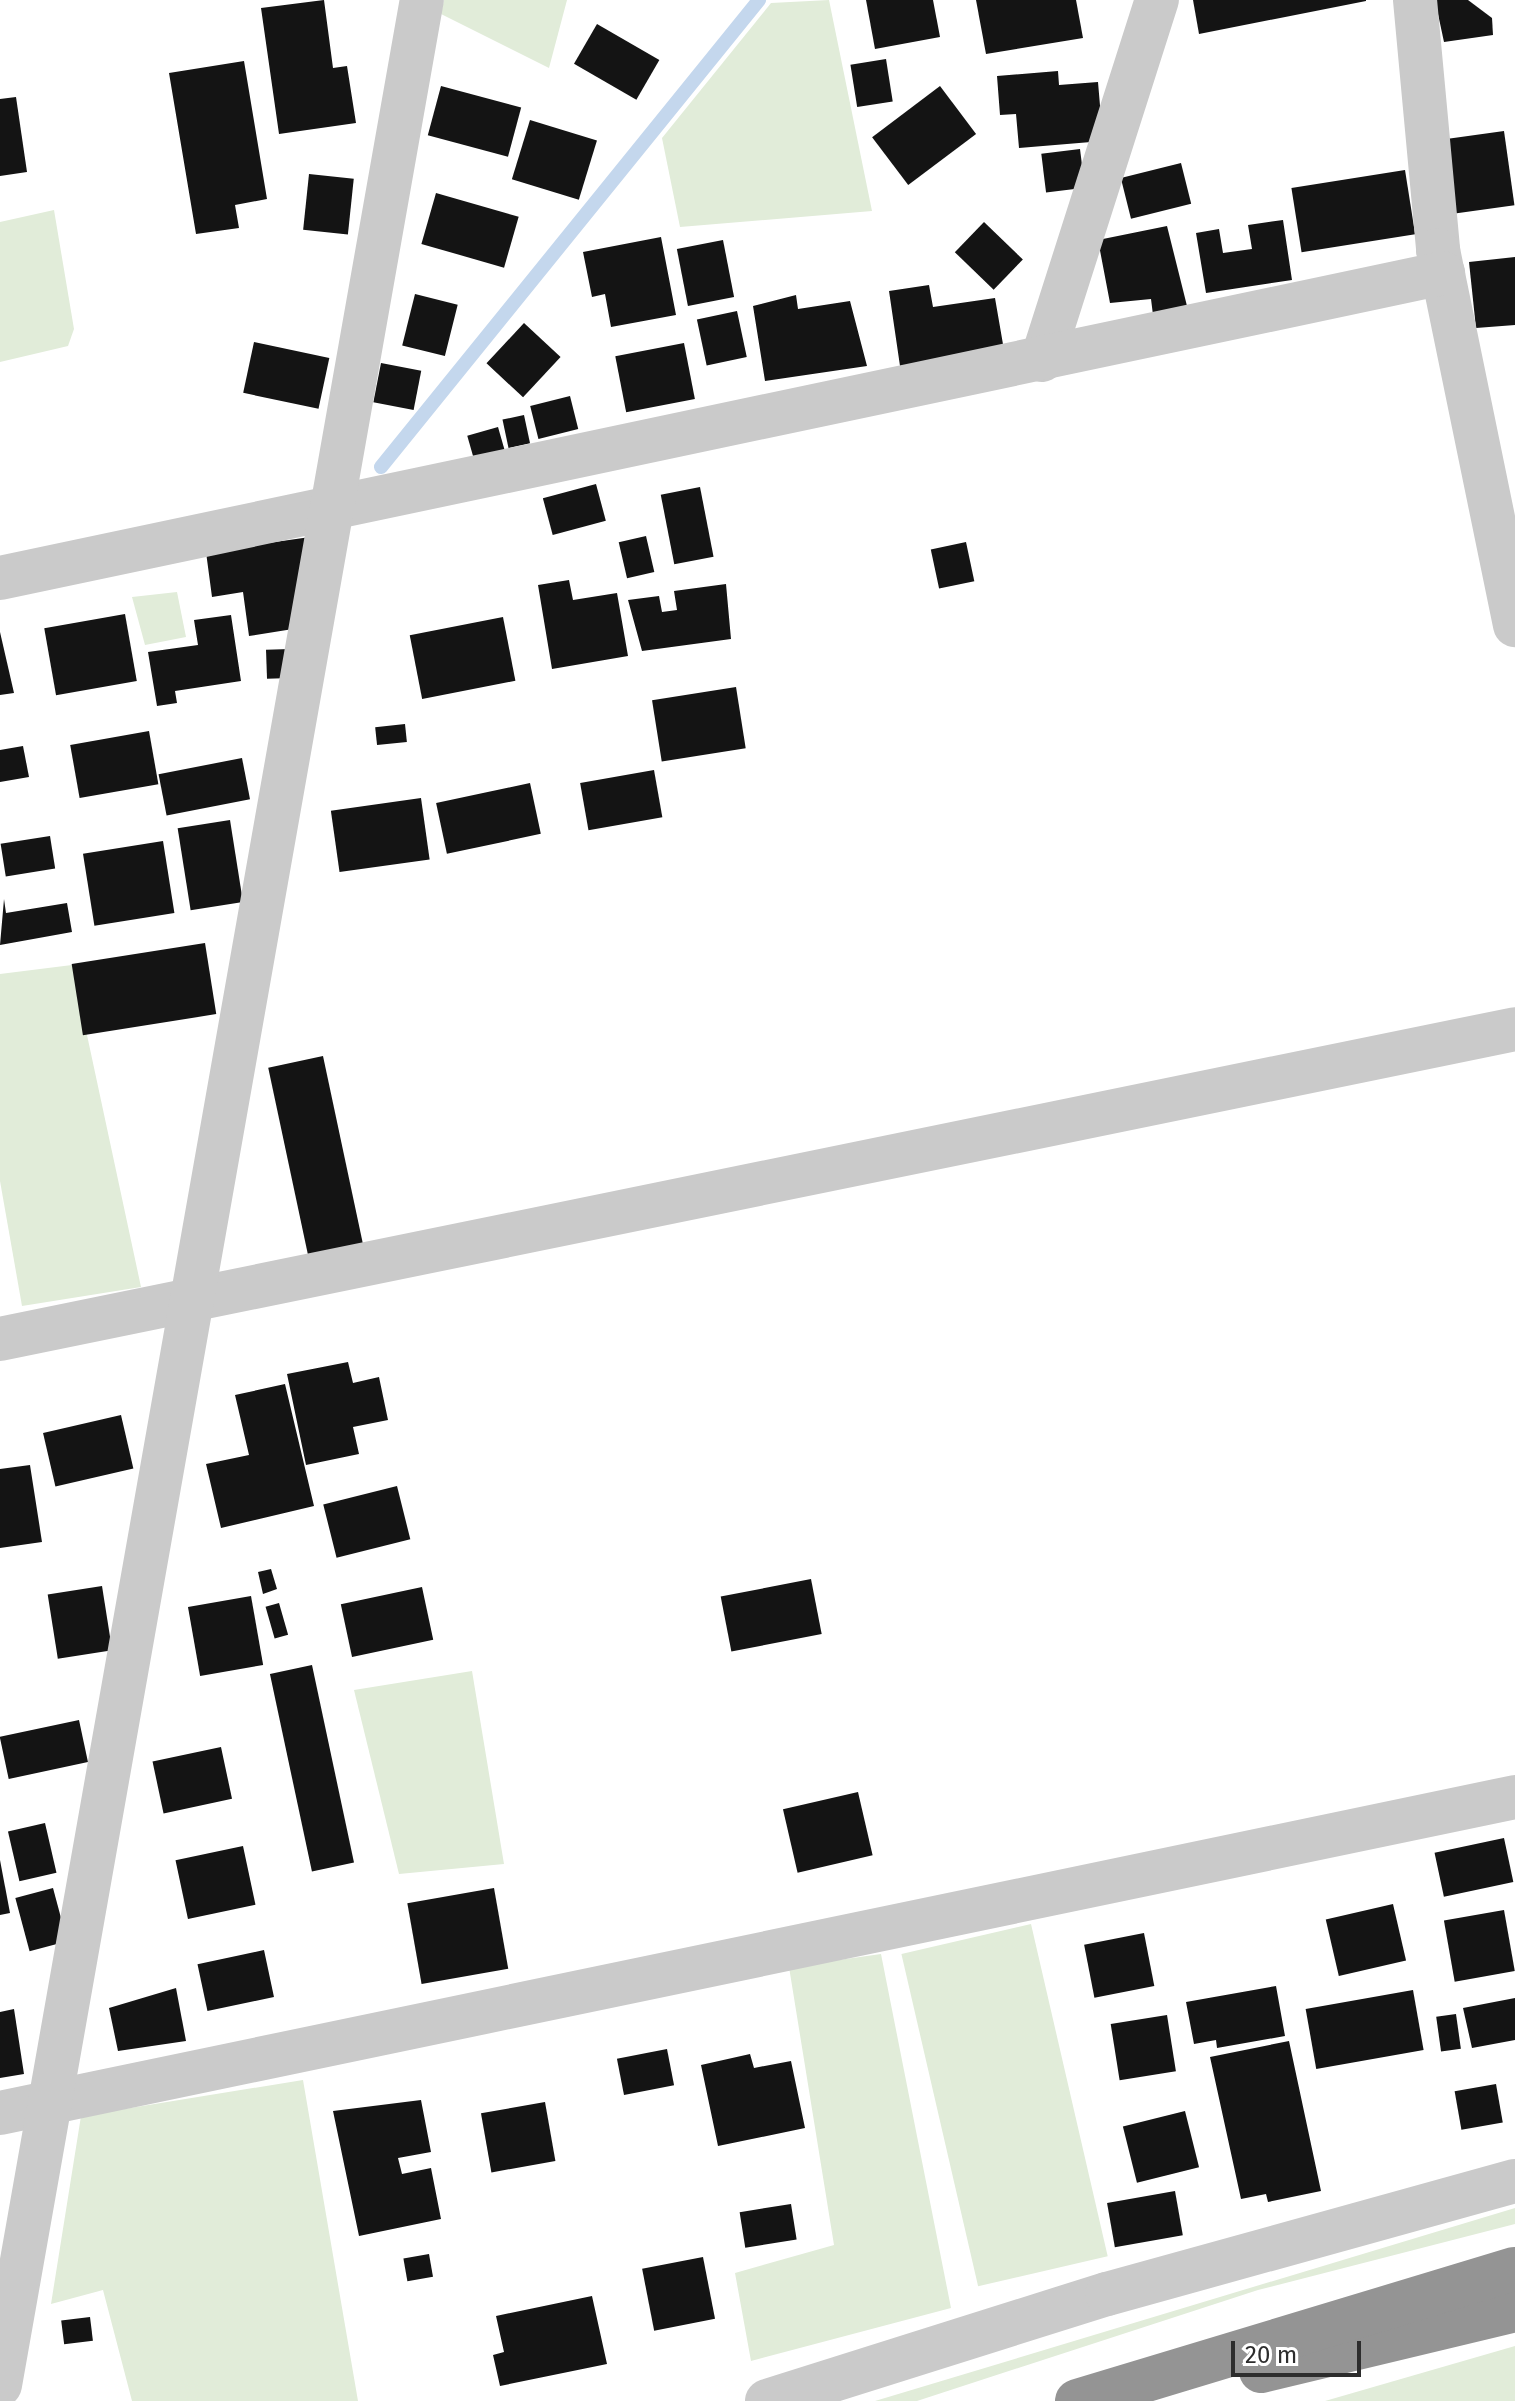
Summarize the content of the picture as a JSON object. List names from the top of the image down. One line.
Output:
{"scale_bar":"20 m"}
